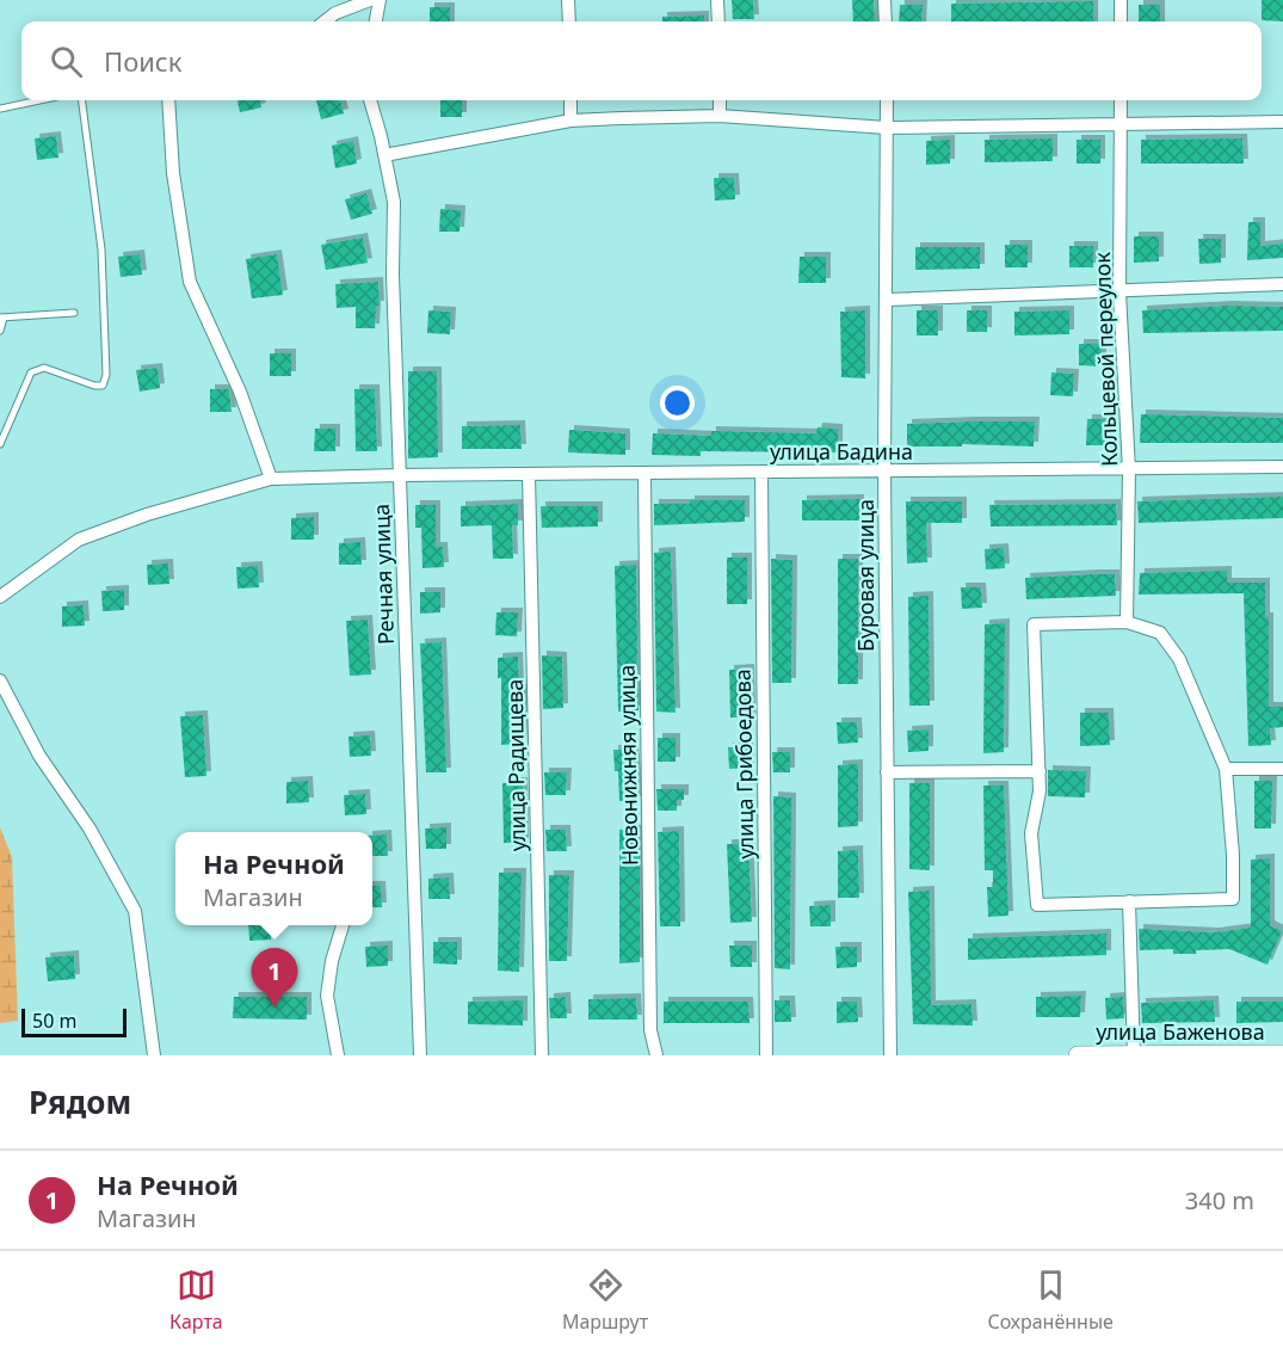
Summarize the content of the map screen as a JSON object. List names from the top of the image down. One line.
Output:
{"streets":{"main road":["улица Баженова"],"street":["Кольцевой переулок","улица Бадина","Речная улица","Буровая улица","улица Грибоедова","улица Радищева","Новонижняя улица"]},"crossings":[["Кольцевой переулок","улица Бадина"],["улица Бадина","Речная улица"],["улица Бадина","Буровая улица"],["улица Бадина","улица Грибоедова"],["улица Бадина","улица Радищева"],["улица Бадина","Новонижняя улица"]],"scale_bar":"50 m","page":{"search":"Поиск","popup":["На Речной","Магазин"],"pins":"1","scale":"50 m","heading":"Рядом","list":[{"mark":"1","name":"На Речной","note":"Магазин","value":"340 m"}],"nav":["Карта","Маршрут","Сохранённые"]}}
